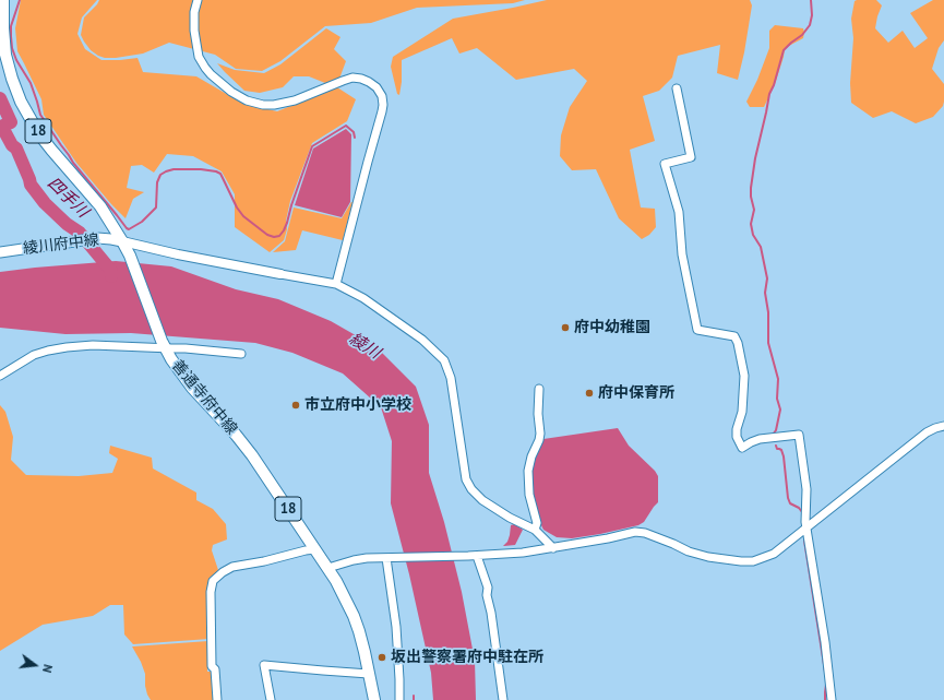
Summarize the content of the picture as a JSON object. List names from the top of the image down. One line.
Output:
{"streets":{"main road":["18","綾川府中線","善通寺府中線"]},"crossings":[["綾川府中線","善通寺府中線"]],"water":["四手川","綾川"],"places":["府中幼稚園","府中保育所","市立府中小学校","坂出警察署府中駐在所"],"north":"right"}
